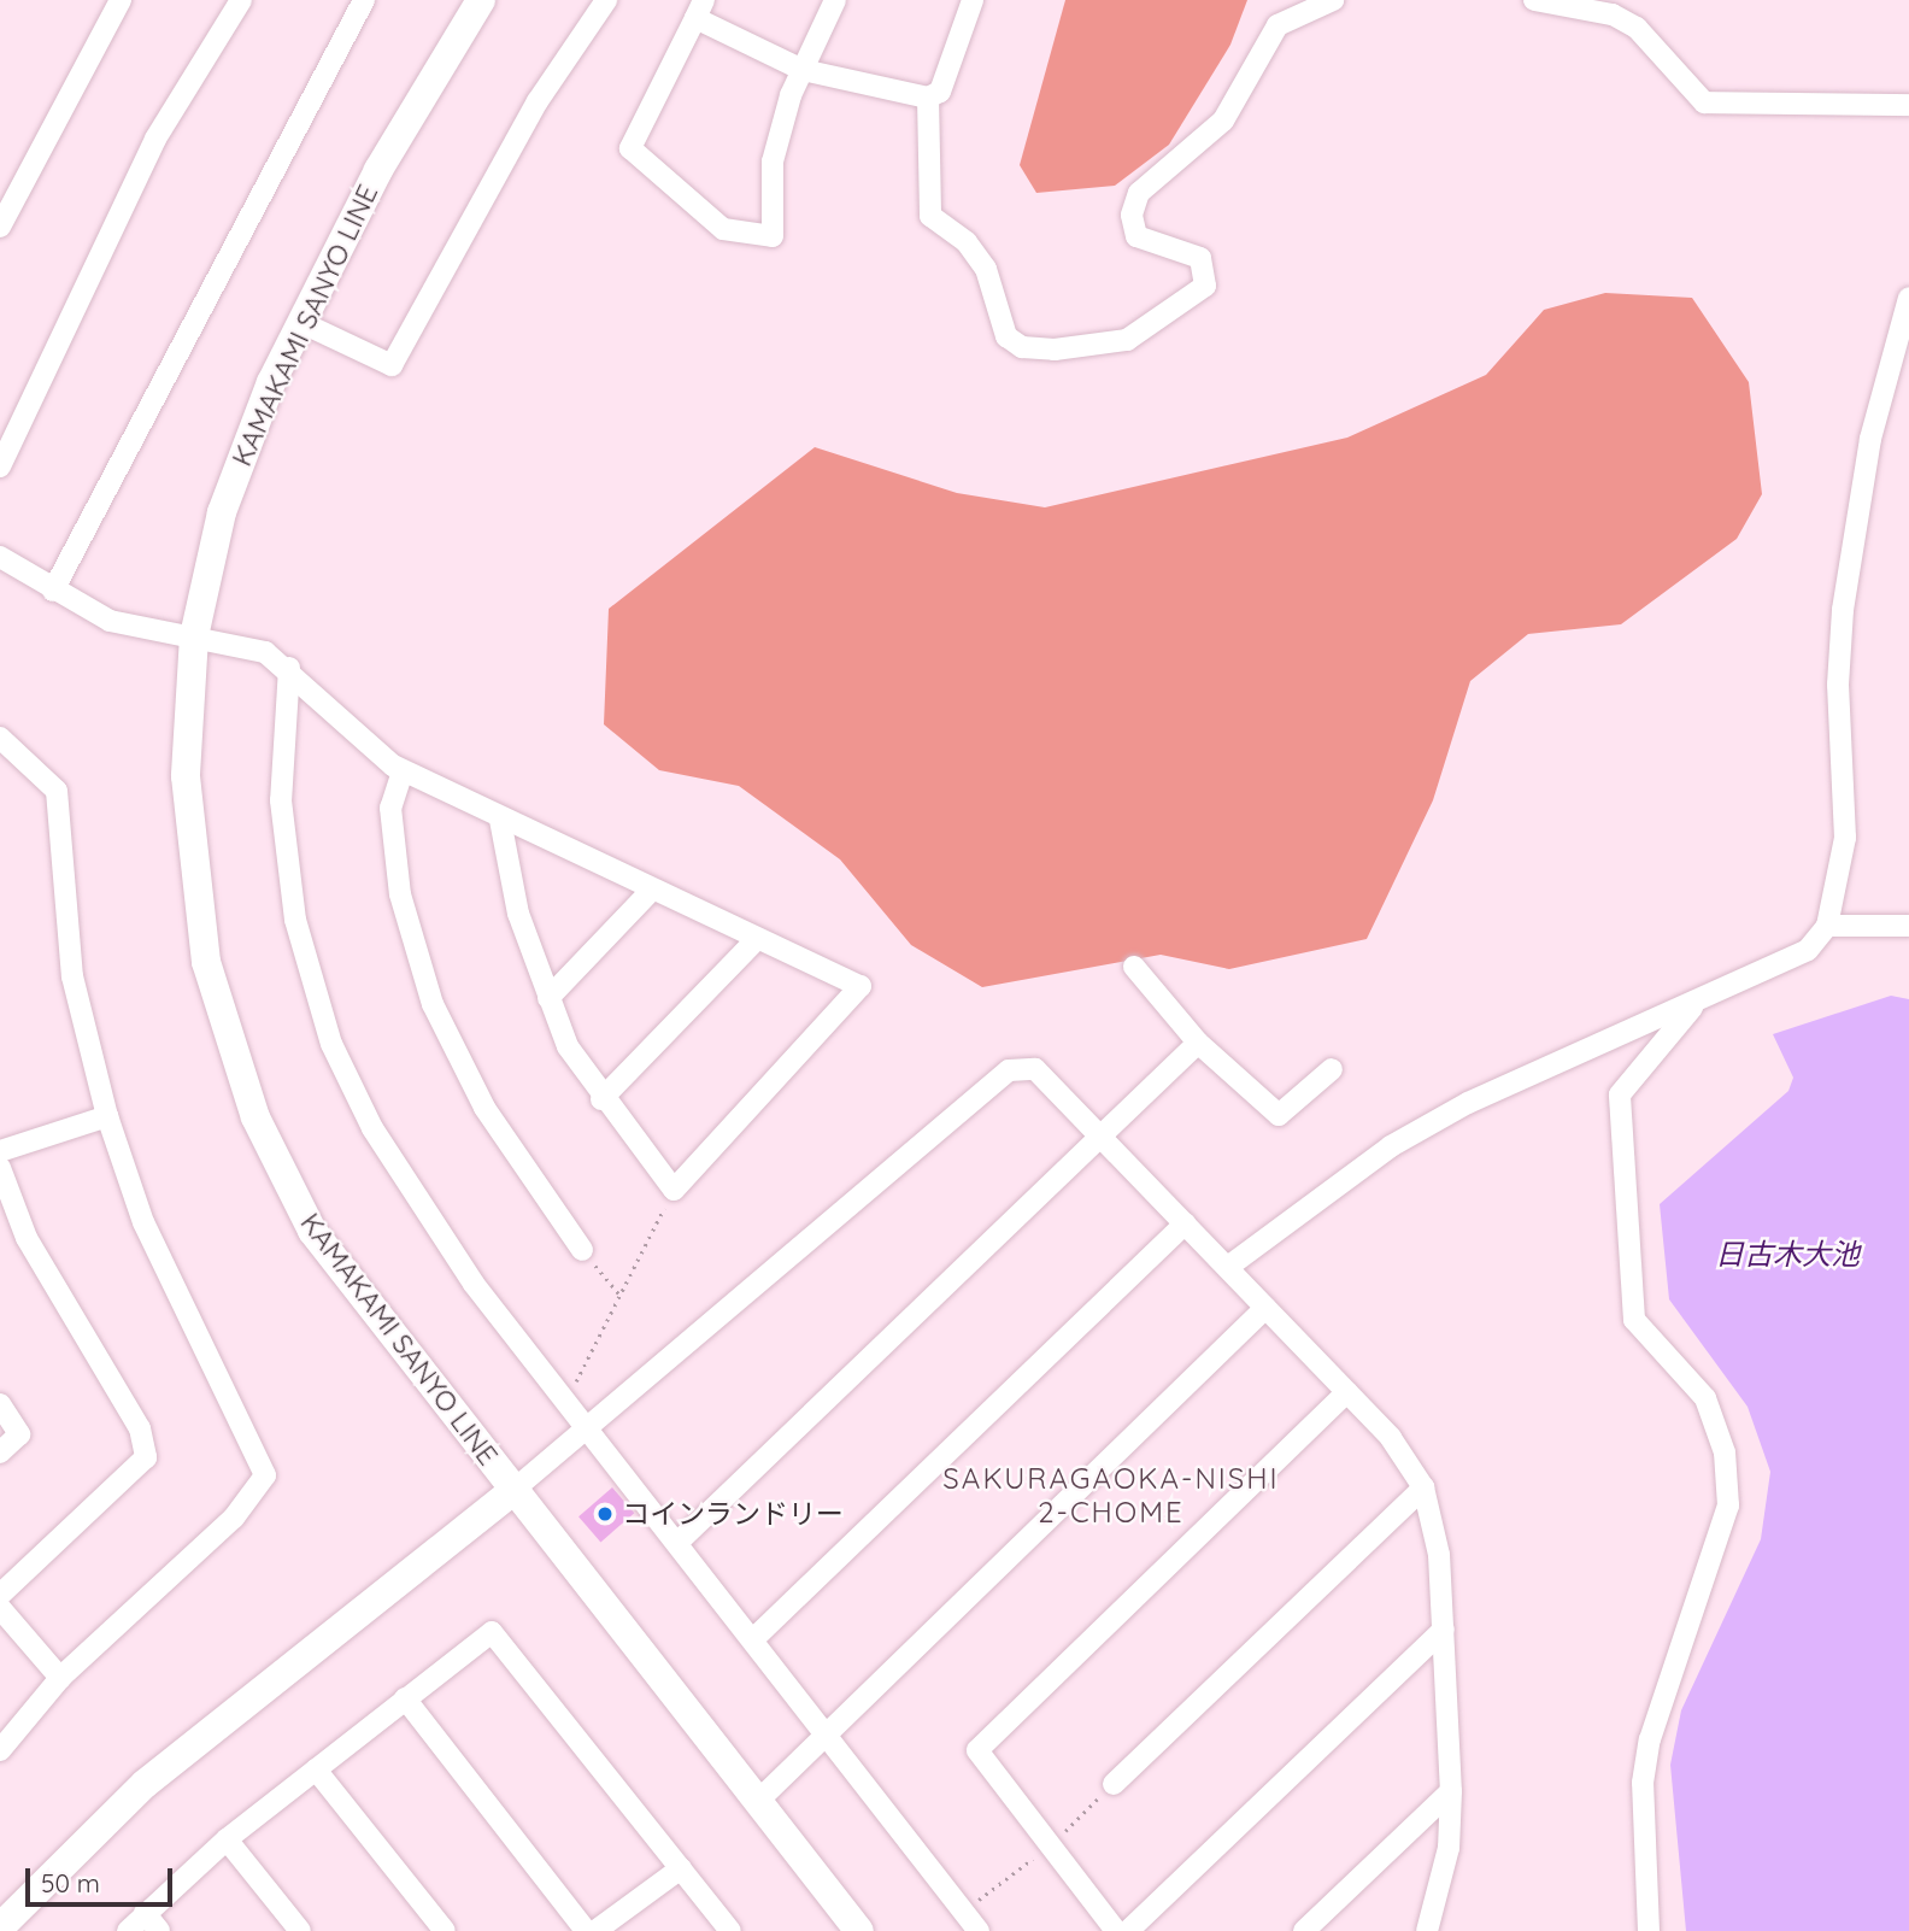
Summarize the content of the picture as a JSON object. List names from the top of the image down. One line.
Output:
{"streets":{"main road":["KAMAKAMI SANYO LINE"]},"districts":["SAKURAGAOKA-NISHI 2-CHOME"],"water":["日古木大池"],"places":["コインランドリー"],"scale_bar":"50 m"}
